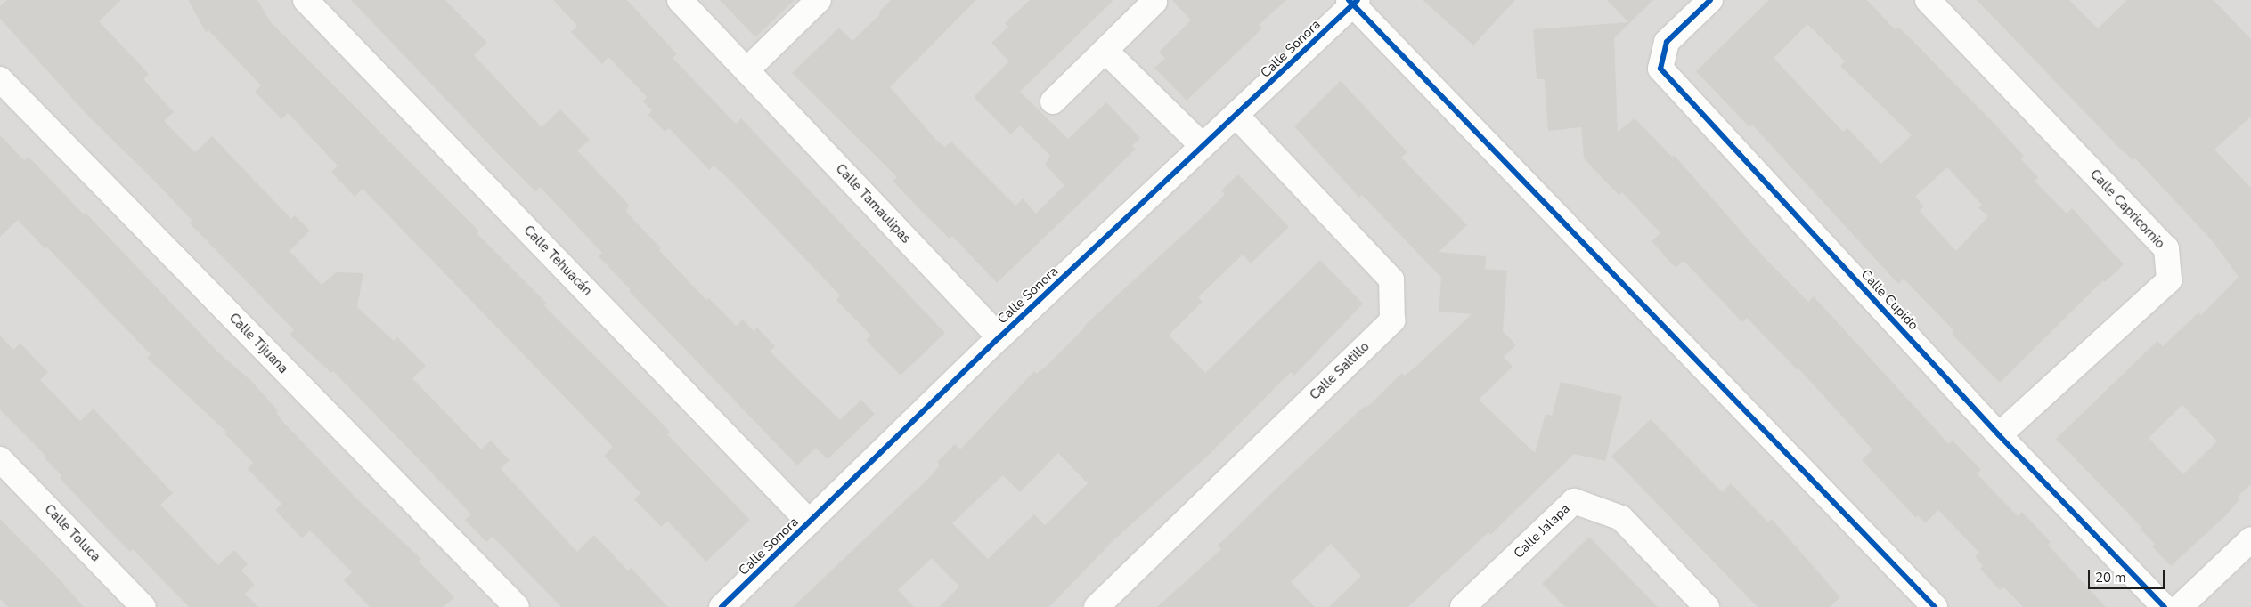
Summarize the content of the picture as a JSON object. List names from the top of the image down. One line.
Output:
{"streets":{"street":["Calle Sonora","Calle Tamaulipas","Calle Capricornio","Calle Tehuacán","Calle Cupido","Calle Tijuana","Calle Saltillo","Calle Jalapa","Calle Toluca"]},"crossings":[["Calle Sonora","Calle Tamaulipas"],["Calle Sonora","Calle Tehuacán"],["Calle Sonora","Calle Saltillo"],["Calle Capricornio","Calle Cupido"]],"scale_bar":"20 m"}
